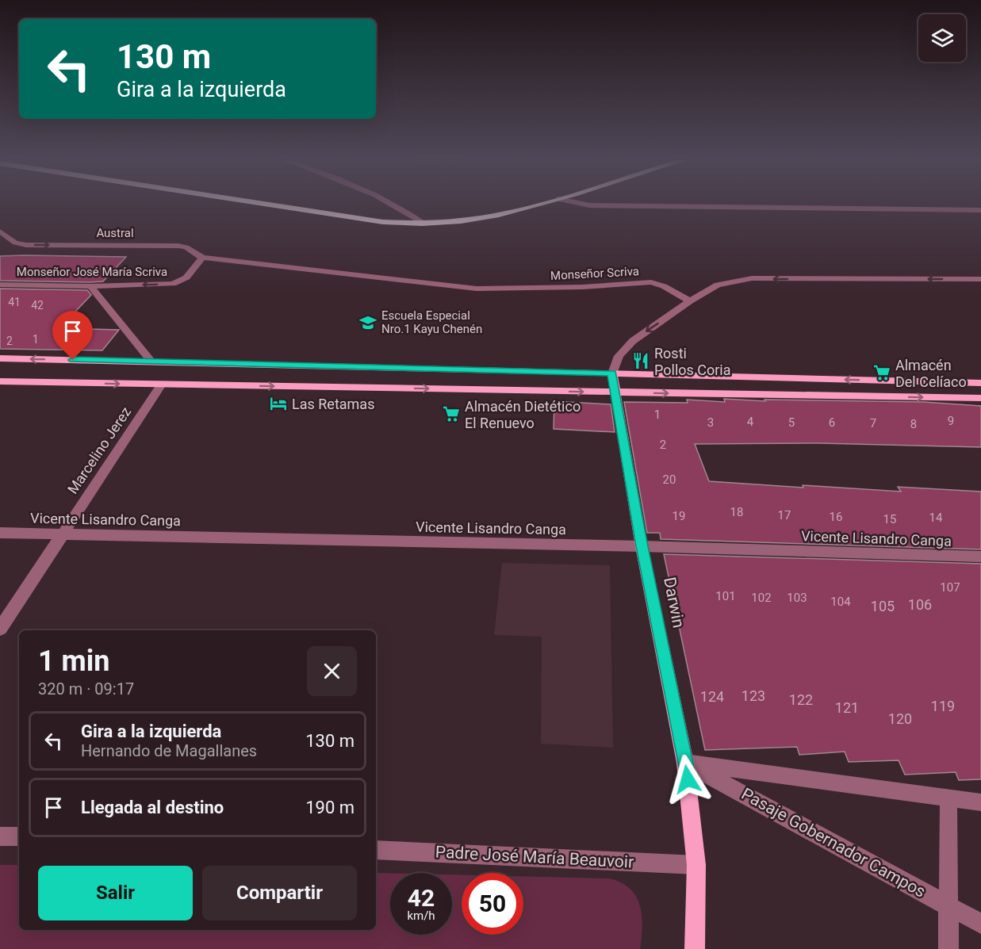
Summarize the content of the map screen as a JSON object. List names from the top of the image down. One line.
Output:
{"streets":{"main road":["Darwin"],"street":["Austral","Monseñor José María Scriva","Monseñor Scriva","Marcelino Jerez","Vicente Lisandro Canga","Pasaje Gobernador Campos","Padre José María Beauvoir"]},"crossings":[["Austral","Monseñor José María Scriva"],["Austral","Monseñor Scriva"],["Monseñor José María Scriva","Monseñor Scriva"],["Marcelino Jerez","Vicente Lisandro Canga"],["Vicente Lisandro Canga","Darwin"],["Darwin","Pasaje Gobernador Campos"],["Darwin","Padre José María Beauvoir"]],"one_way":["Austral","Monseñor José María Scriva"],"places":{"school or university":["Escuela Especial Nro.1 Kayu Chenén"],"restaurant":["Rosti Pollos Coria"],"supermarket":["Almacén Del Celíaco","Almacén Dietético El Renuevo"],"hotel":["Las Retamas"]},"house_numbers":["41","42","1","2","1","9","4","3","5","6","7","8","2","20","18","17","19","16","14","15","107","101","102","103","104","106","105","123","124","122","119","121","120"],"page":{"turn":["130 m","Gira a la izquierda"],"heading":["1 min","320 m · 09:17"],"list":[{"name":"Gira a la izquierda","note":"Hernando de Magallanes","value":"130 m"},{"name":"Llegada al destino","value":"190 m"}],"buttons":["Salir","Compartir"],"speed":"42 km/h","limit":"50"}}
